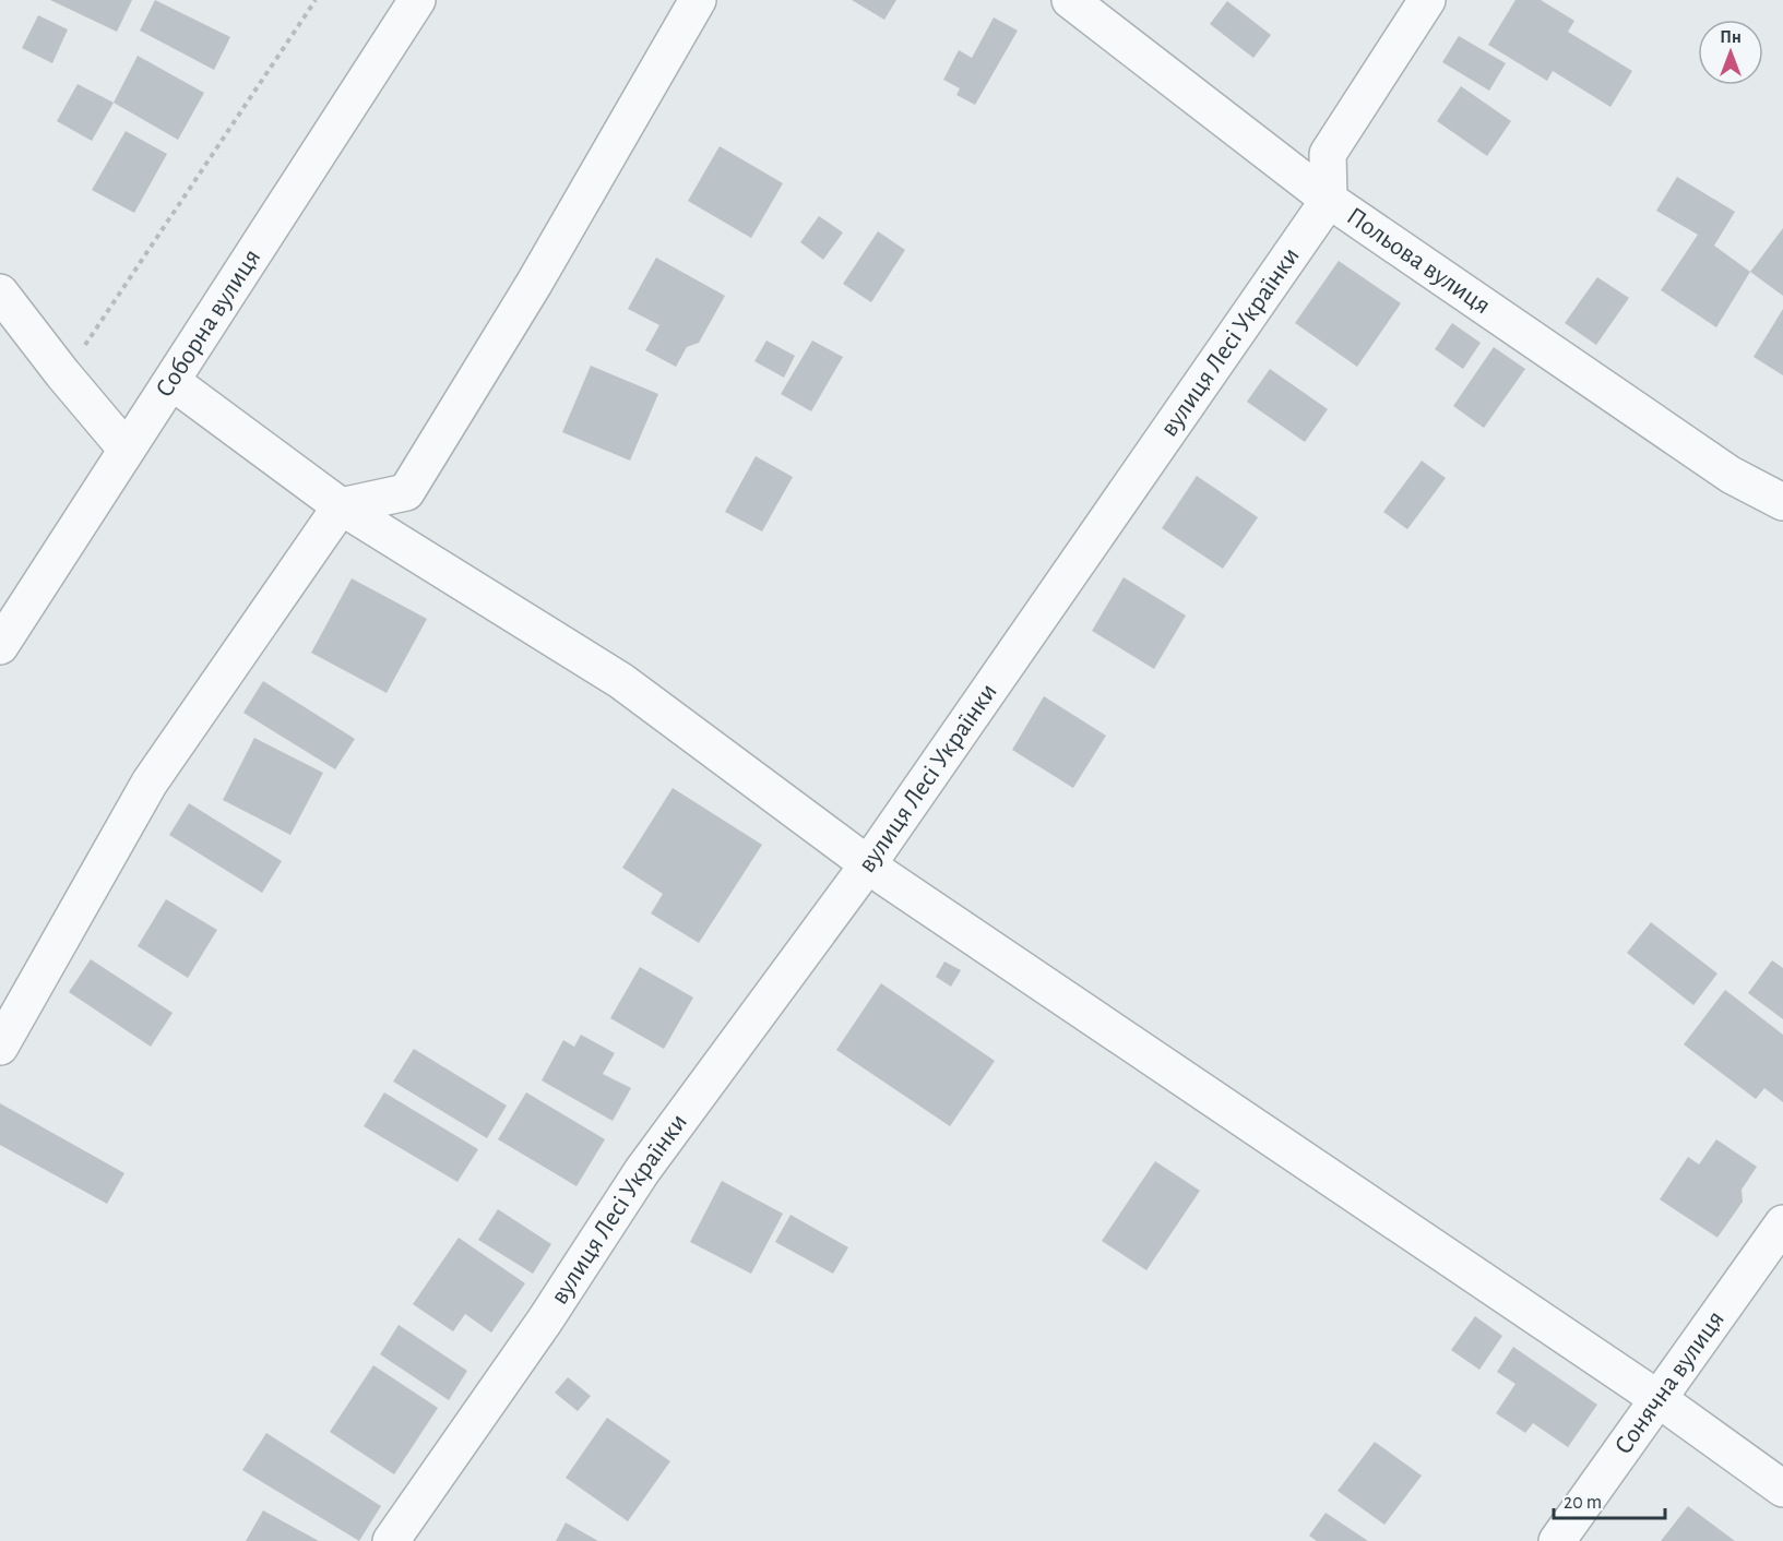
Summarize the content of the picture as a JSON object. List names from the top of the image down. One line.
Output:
{"streets":{"street":["Польова вулиця","Соборна вулиця","вулиця Лесі Українки","Сонячна вулиця"]},"crossings":[["Польова вулиця","вулиця Лесі Українки"]],"scale_bar":"20 m","north":"top"}
